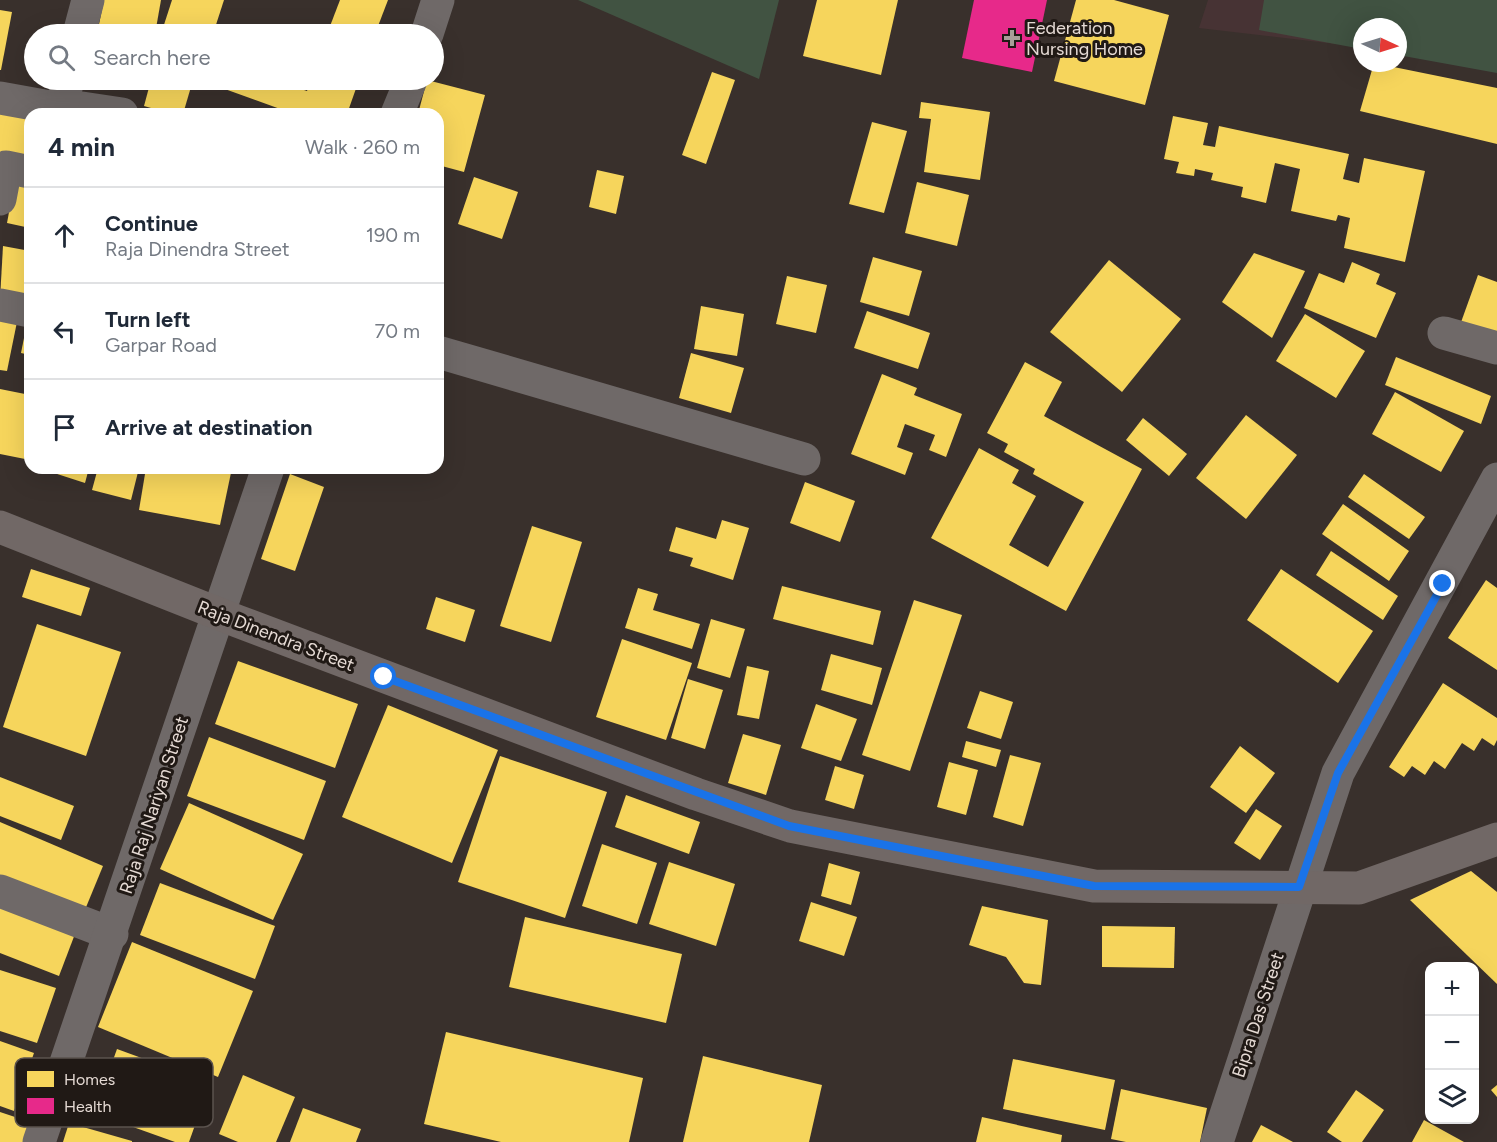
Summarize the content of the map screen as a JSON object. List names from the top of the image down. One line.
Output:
{"streets":{"main road":["Raja Dinendra Street"],"street":["Raja Raj Nariyan Street","Bipra Das Street"]},"crossings":[["Raja Dinendra Street","Raja Raj Nariyan Street"],["Raja Dinendra Street","Bipra Das Street"]],"places":{"health":["Federation Nursing Home"]},"legend":["Homes","Health"],"north":"right","page":{"search":"Search here","heading":["4 min","Walk · 260 m"],"list":[["Continue","Raja Dinendra Street","190 m"],["Turn left","Garpar Road","70 m"],"Arrive at destination"],"map_buttons":["+","−"]}}
